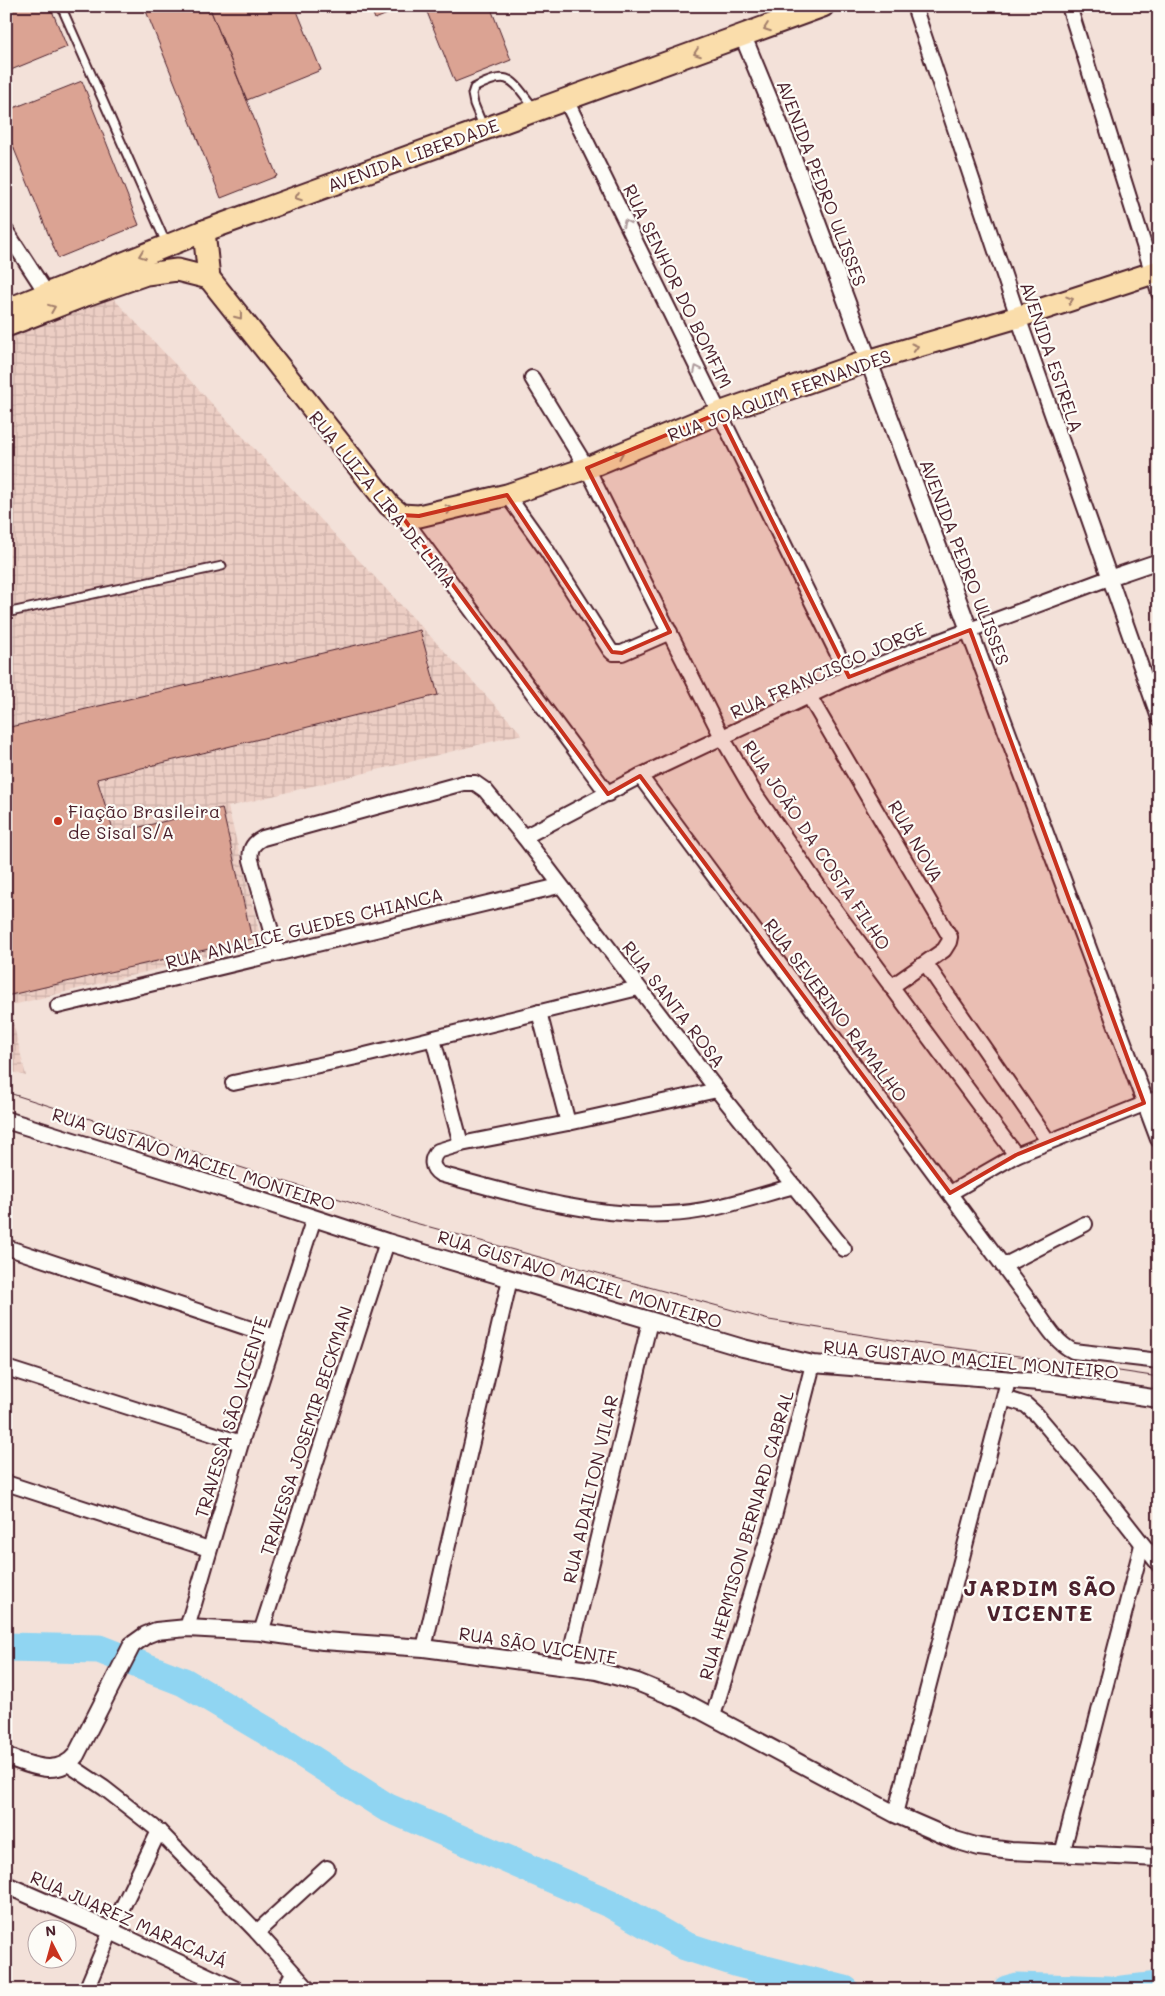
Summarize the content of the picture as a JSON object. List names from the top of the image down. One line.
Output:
{"streets":{"main road":["AVENIDA LIBERDADE","RUA JOAQUIM FERNANDES","RUA LUIZA LIRA DE LIMA"],"street":["AVENIDA PEDRO ULISSES","RUA SENHOR DO BOMFIM","AVENIDA ESTRELA","RUA FRANCISCO JORGE","RUA NOVA","RUA JOÃO DA COSTA FILHO","RUA ANALICE GUEDES CHIANCA","RUA SANTA ROSA","RUA SEVERINO RAMALHO","RUA GUSTAVO MACIEL MONTEIRO","TRAVESSA SÃO VICENTE","TRAVESSA JOSEMIR BECKMAN","RUA ADAILTON VILAR","RUA HERMISON BERNARD CABRAL","RUA SÃO VICENTE","RUA JUAREZ MARACAJÁ"]},"crossings":[["AVENIDA LIBERDADE","AVENIDA PEDRO ULISSES"],["AVENIDA LIBERDADE","RUA SENHOR DO BOMFIM"],["AVENIDA PEDRO ULISSES","RUA JOAQUIM FERNANDES"],["AVENIDA PEDRO ULISSES","RUA FRANCISCO JORGE"],["RUA SENHOR DO BOMFIM","RUA JOAQUIM FERNANDES"],["RUA SENHOR DO BOMFIM","RUA FRANCISCO JORGE"],["AVENIDA ESTRELA","RUA JOAQUIM FERNANDES"],["AVENIDA ESTRELA","RUA FRANCISCO JORGE"],["RUA JOAQUIM FERNANDES","RUA LUIZA LIRA DE LIMA"],["RUA JOAQUIM FERNANDES","RUA JOÃO DA COSTA FILHO"],["RUA LUIZA LIRA DE LIMA","RUA FRANCISCO JORGE"],["RUA FRANCISCO JORGE","RUA NOVA"],["RUA FRANCISCO JORGE","RUA JOÃO DA COSTA FILHO"],["RUA FRANCISCO JORGE","RUA SANTA ROSA"],["RUA FRANCISCO JORGE","RUA SEVERINO RAMALHO"],["RUA NOVA","RUA JOÃO DA COSTA FILHO"],["RUA ANALICE GUEDES CHIANCA","RUA SANTA ROSA"],["RUA GUSTAVO MACIEL MONTEIRO","TRAVESSA SÃO VICENTE"],["RUA GUSTAVO MACIEL MONTEIRO","TRAVESSA JOSEMIR BECKMAN"],["RUA GUSTAVO MACIEL MONTEIRO","RUA ADAILTON VILAR"],["RUA GUSTAVO MACIEL MONTEIRO","RUA HERMISON BERNARD CABRAL"],["TRAVESSA SÃO VICENTE","RUA SÃO VICENTE"],["TRAVESSA JOSEMIR BECKMAN","RUA SÃO VICENTE"],["RUA ADAILTON VILAR","RUA SÃO VICENTE"],["RUA HERMISON BERNARD CABRAL","RUA SÃO VICENTE"]],"one_way":["AVENIDA LIBERDADE","RUA SENHOR DO BOMFIM","RUA JOAQUIM FERNANDES","RUA LUIZA LIRA DE LIMA"],"districts":["JARDIM SÃO VICENTE"],"places":["Fiação Brasileira de Sisal S/A"],"north":"top"}
